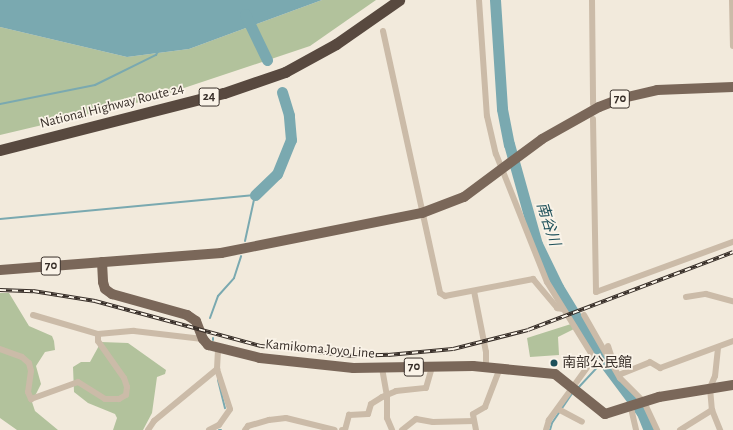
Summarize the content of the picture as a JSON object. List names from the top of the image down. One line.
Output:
{"streets":{"highway":["24","National Highway Route 24"],"main road":["70","Kamikoma Joyo Line"]},"water":["南谷川"],"places":["南部公民館"]}
